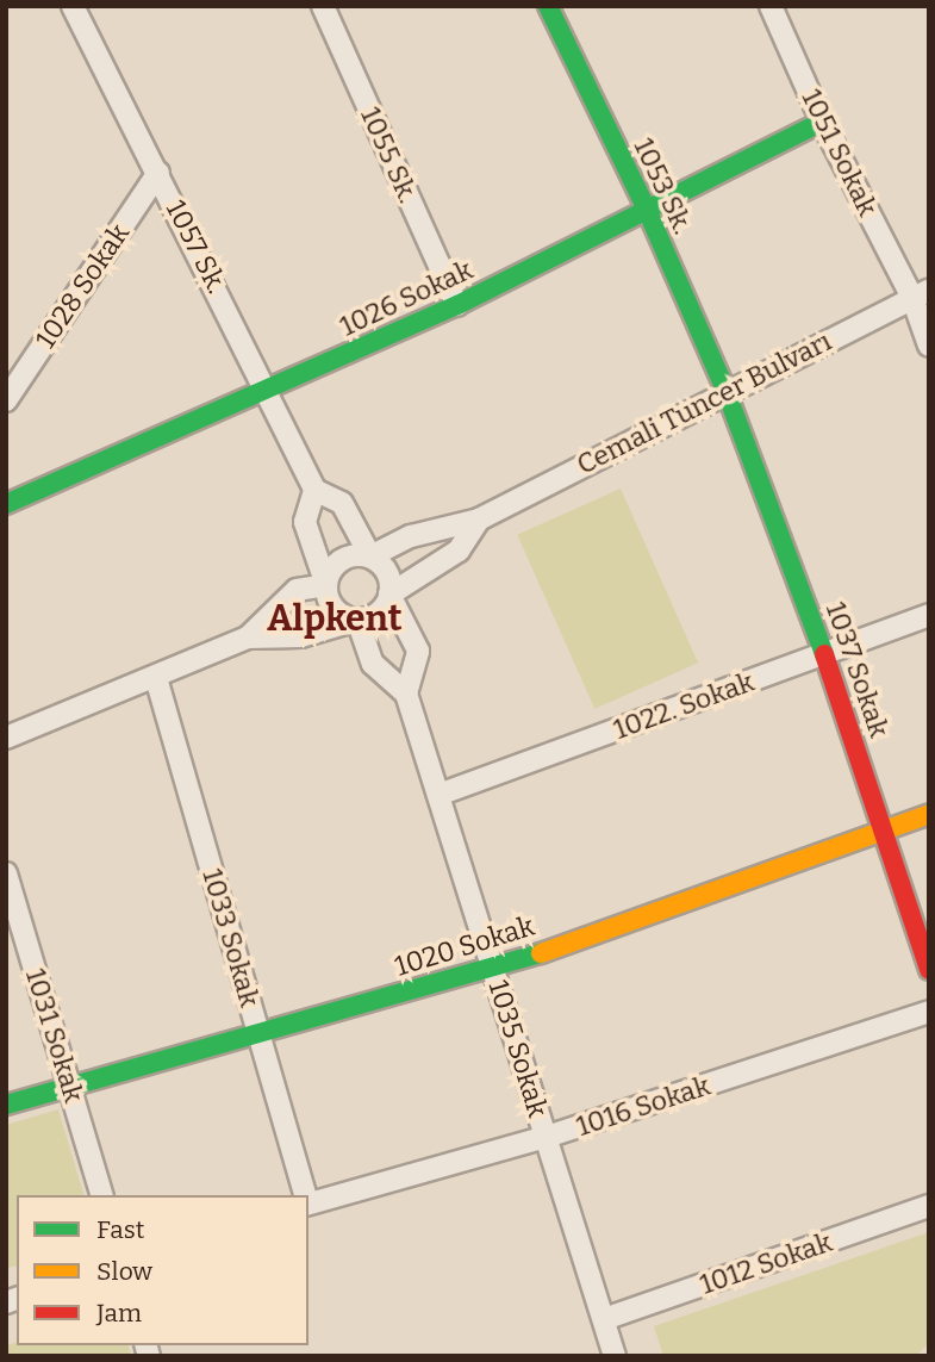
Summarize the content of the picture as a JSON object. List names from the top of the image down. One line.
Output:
{"streets":{"street":["1051 Sokak","1055 Sk.","1053 Sk.","1057 Sk.","1028 Sokak","1026 Sokak","Cemali Tuncer Bulvarı","1037 Sokak","1022. Sokak","1033 Sokak","1020 Sokak","1031 Sokak","1035 Sokak","1016 Sokak","1012 Sokak"]},"crossings":[["1051 Sokak","1026 Sokak"],["1051 Sokak","Cemali Tuncer Bulvarı"],["1055 Sk.","1026 Sokak"],["1053 Sk.","1026 Sokak"],["1053 Sk.","Cemali Tuncer Bulvarı"],["1053 Sk.","1037 Sokak"],["1057 Sk.","1028 Sokak"],["1057 Sk.","1026 Sokak"],["Cemali Tuncer Bulvarı","1037 Sokak"],["1037 Sokak","1022. Sokak"],["1037 Sokak","1020 Sokak"],["1022. Sokak","1035 Sokak"],["1033 Sokak","1020 Sokak"],["1020 Sokak","1031 Sokak"],["1020 Sokak","1035 Sokak"],["1035 Sokak","1016 Sokak"],["1035 Sokak","1012 Sokak"]],"districts":["Alpkent"],"legend":["Fast","Slow","Jam"]}
